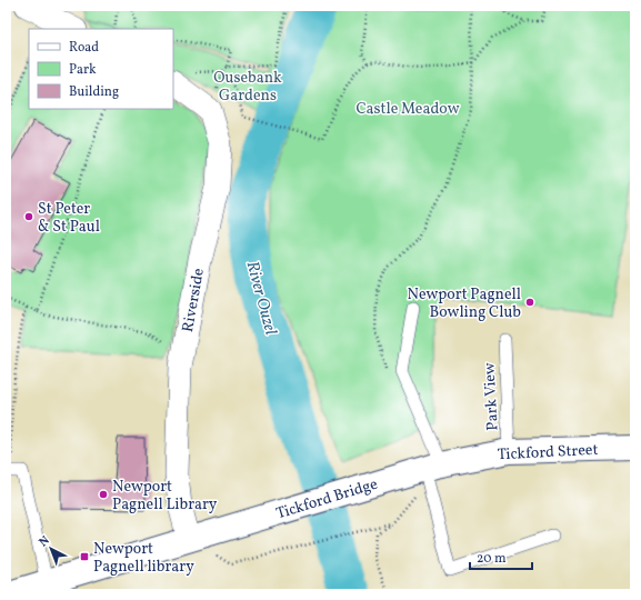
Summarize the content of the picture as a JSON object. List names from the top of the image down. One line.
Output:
{"streets":{"main road":["Tickford Street","Tickford Bridge"],"street":["Riverside"],"lane":["Park View"]},"crossings":[["Riverside","Tickford Bridge"],["Park View","Tickford Street"],["Tickford Street","Tickford Bridge"]],"water":["River Ouzel"],"parks":["Ousebank Gardens","Castle Meadow"],"places":{"other":["St Peter & St Paul","Newport Pagnell Bowling Club","Newport Pagnell Library"],"transit":["Newport Pagnell library"]},"legend":["Road","Park","Building"],"scale_bar":"20 m","north":"top left"}
